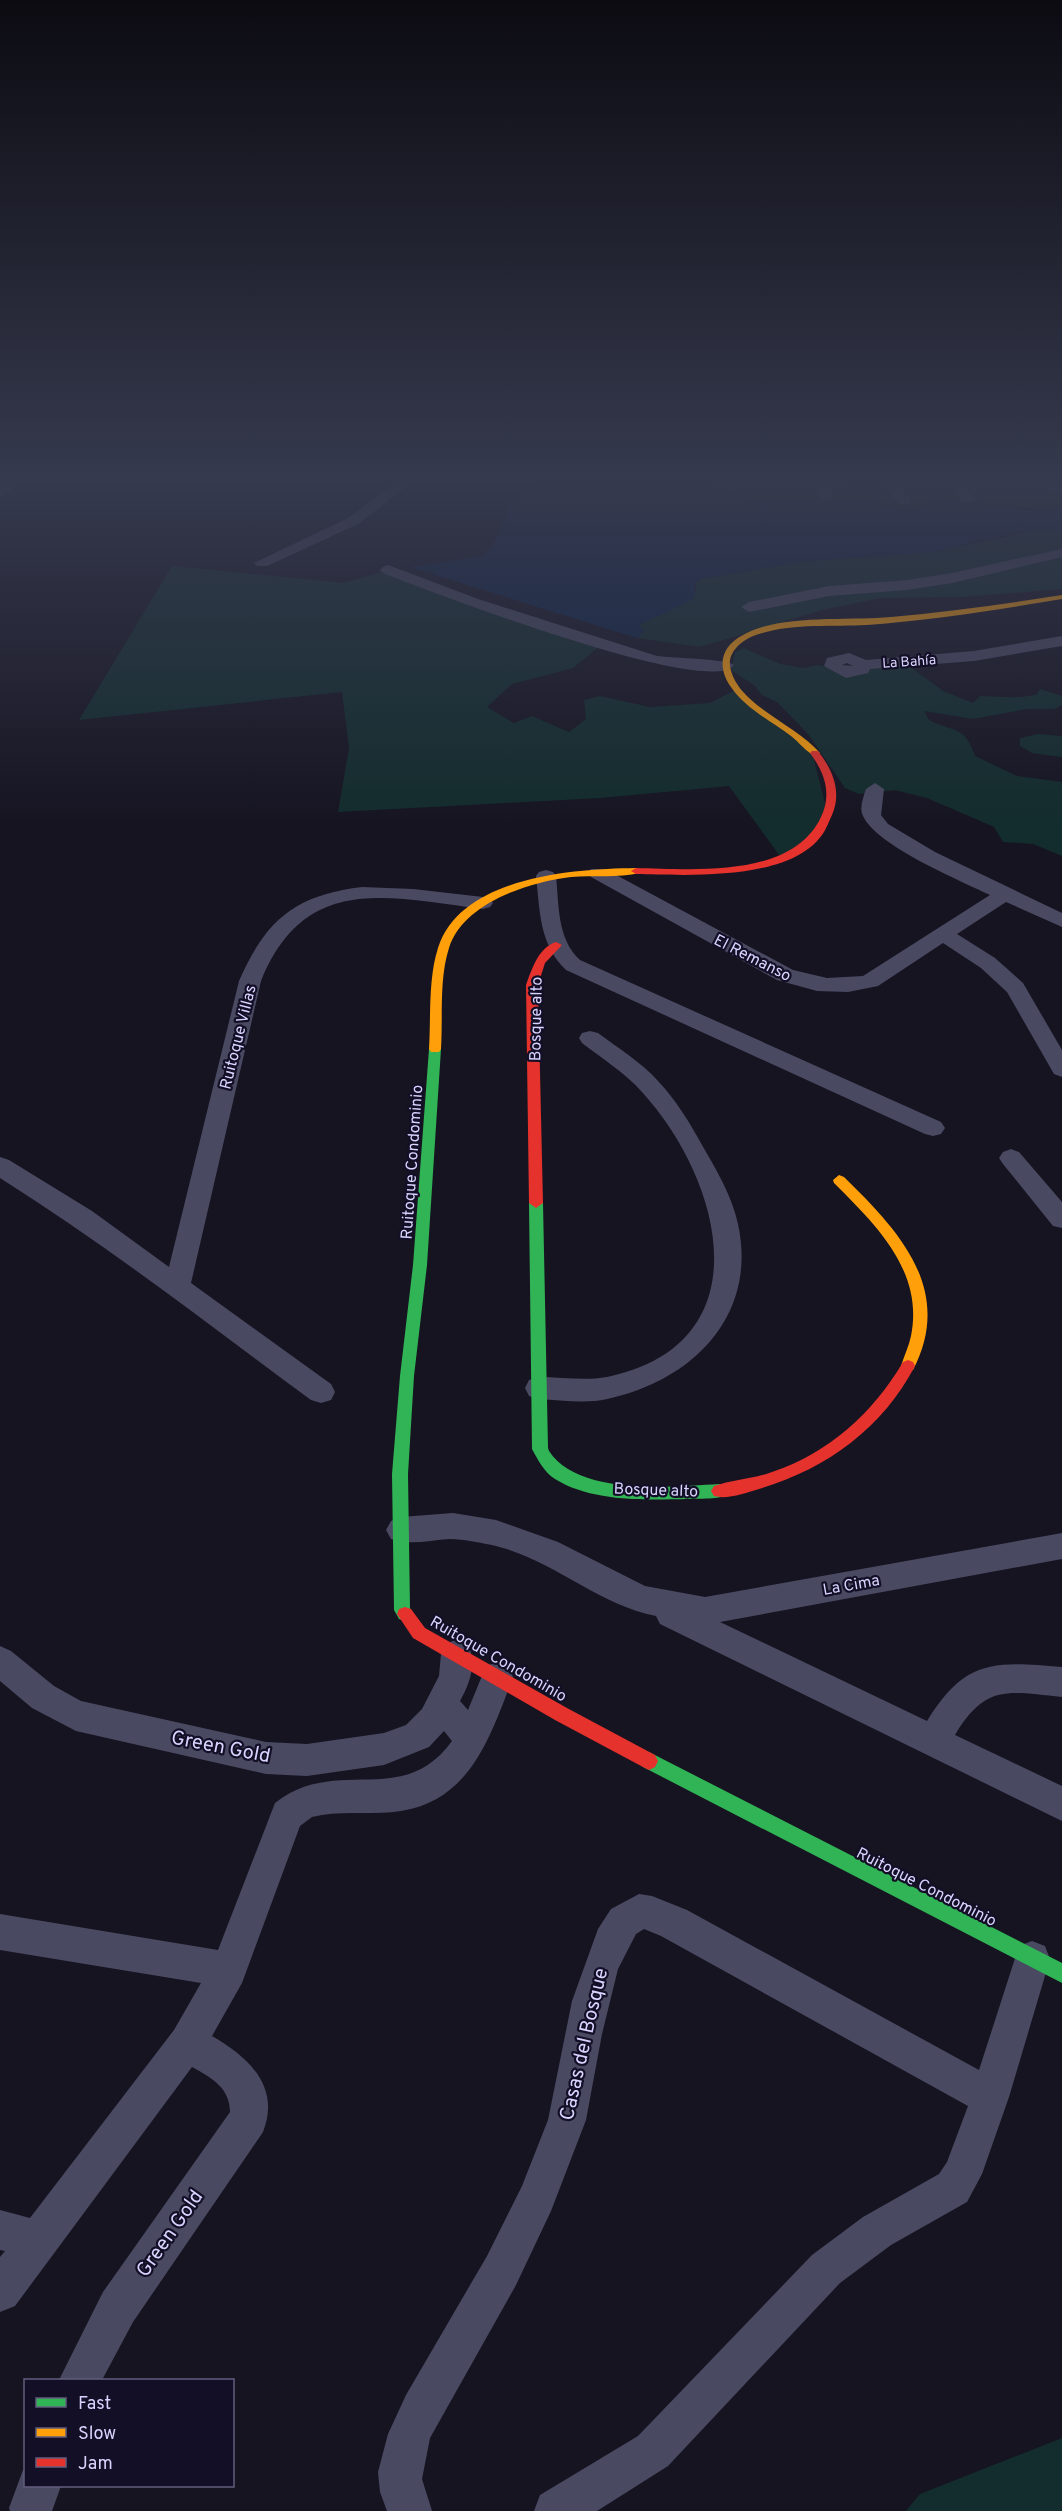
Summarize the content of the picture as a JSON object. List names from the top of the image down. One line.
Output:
{"streets":{"street":["La Bahía","El Remanso","Bosque alto","Ruitoque Villas","Ruitoque Condominio","La Cima","Green Gold","Casas del Bosque"]},"crossings":[["El Remanso","Ruitoque Condominio"],["Ruitoque Villas","Ruitoque Condominio"],["Ruitoque Condominio","La Cima"],["Ruitoque Condominio","Green Gold"]],"legend":["Fast","Slow","Jam"]}
